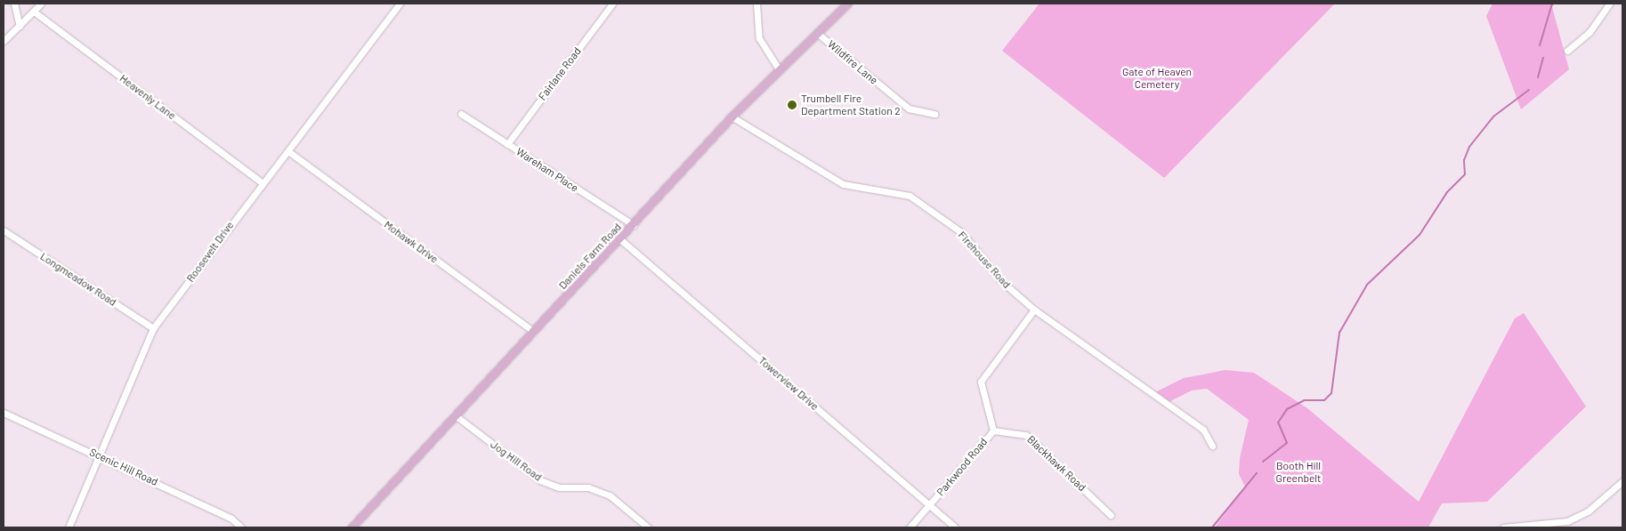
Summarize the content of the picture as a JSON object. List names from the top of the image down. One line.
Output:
{"streets":{"main road":["Daniels Farm Road"],"street":["Wildfire Lane","Fairlane Road","Heavenly Lane","Wareham Place","Mohawk Drive","Roosevelt Drive","Firehouse Road","Longmeadow Road","Towerview Drive","Jog Hill Road","Blackhawk Road","Scenic Hill Road","Parkwood Road"]},"crossings":[["Wildfire Lane","Daniels Farm Road"],["Fairlane Road","Wareham Place"],["Heavenly Lane","Roosevelt Drive"],["Wareham Place","Daniels Farm Road"],["Mohawk Drive","Roosevelt Drive"],["Mohawk Drive","Daniels Farm Road"],["Roosevelt Drive","Longmeadow Road"],["Roosevelt Drive","Scenic Hill Road"],["Daniels Farm Road","Firehouse Road"],["Daniels Farm Road","Towerview Drive"],["Daniels Farm Road","Jog Hill Road"],["Firehouse Road","Parkwood Road"],["Towerview Drive","Parkwood Road"],["Blackhawk Road","Parkwood Road"]],"parks":["Gate of Heaven Cemetery","Booth Hill Greenbelt"],"places":["Trumbell Fire Department Station 2"]}
